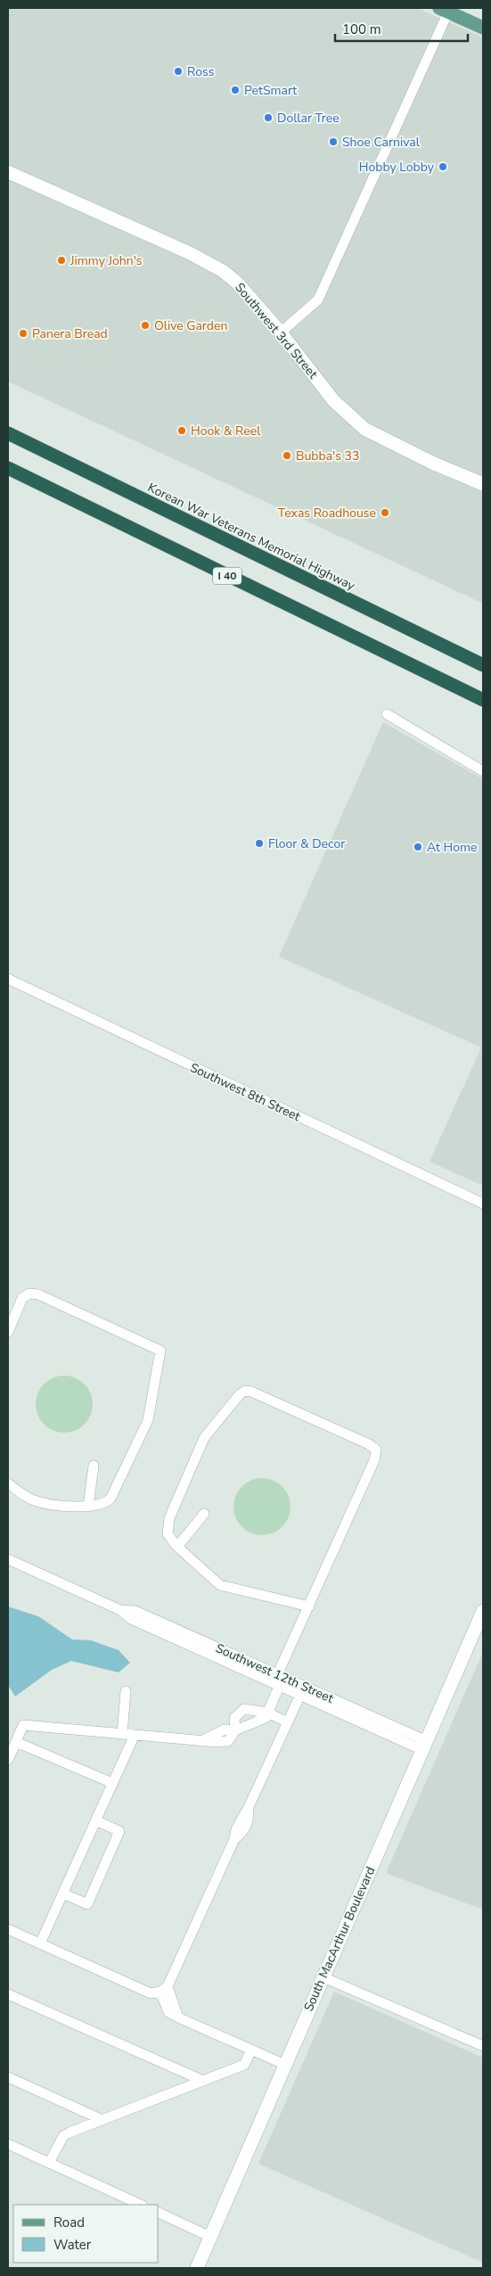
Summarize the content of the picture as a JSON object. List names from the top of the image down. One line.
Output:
{"streets":{"highway":["Korean War Veterans Memorial Highway","I 40"],"main road":["Southwest 3rd Street","South MacArthur Boulevard"],"street":["Southwest 8th Street","Southwest 12th Street"]},"crossings":[["Southwest 12th Street","South MacArthur Boulevard"]],"places":["Ross","PetSmart","Dollar Tree","Shoe Carnival","Hobby Lobby","Jimmy John's","Olive Garden","Panera Bread","Hook & Reel","Bubba's 33","Texas Roadhouse","Floor & Decor","At Home"],"legend":["Road","Water"],"scale_bar":"100 m"}
